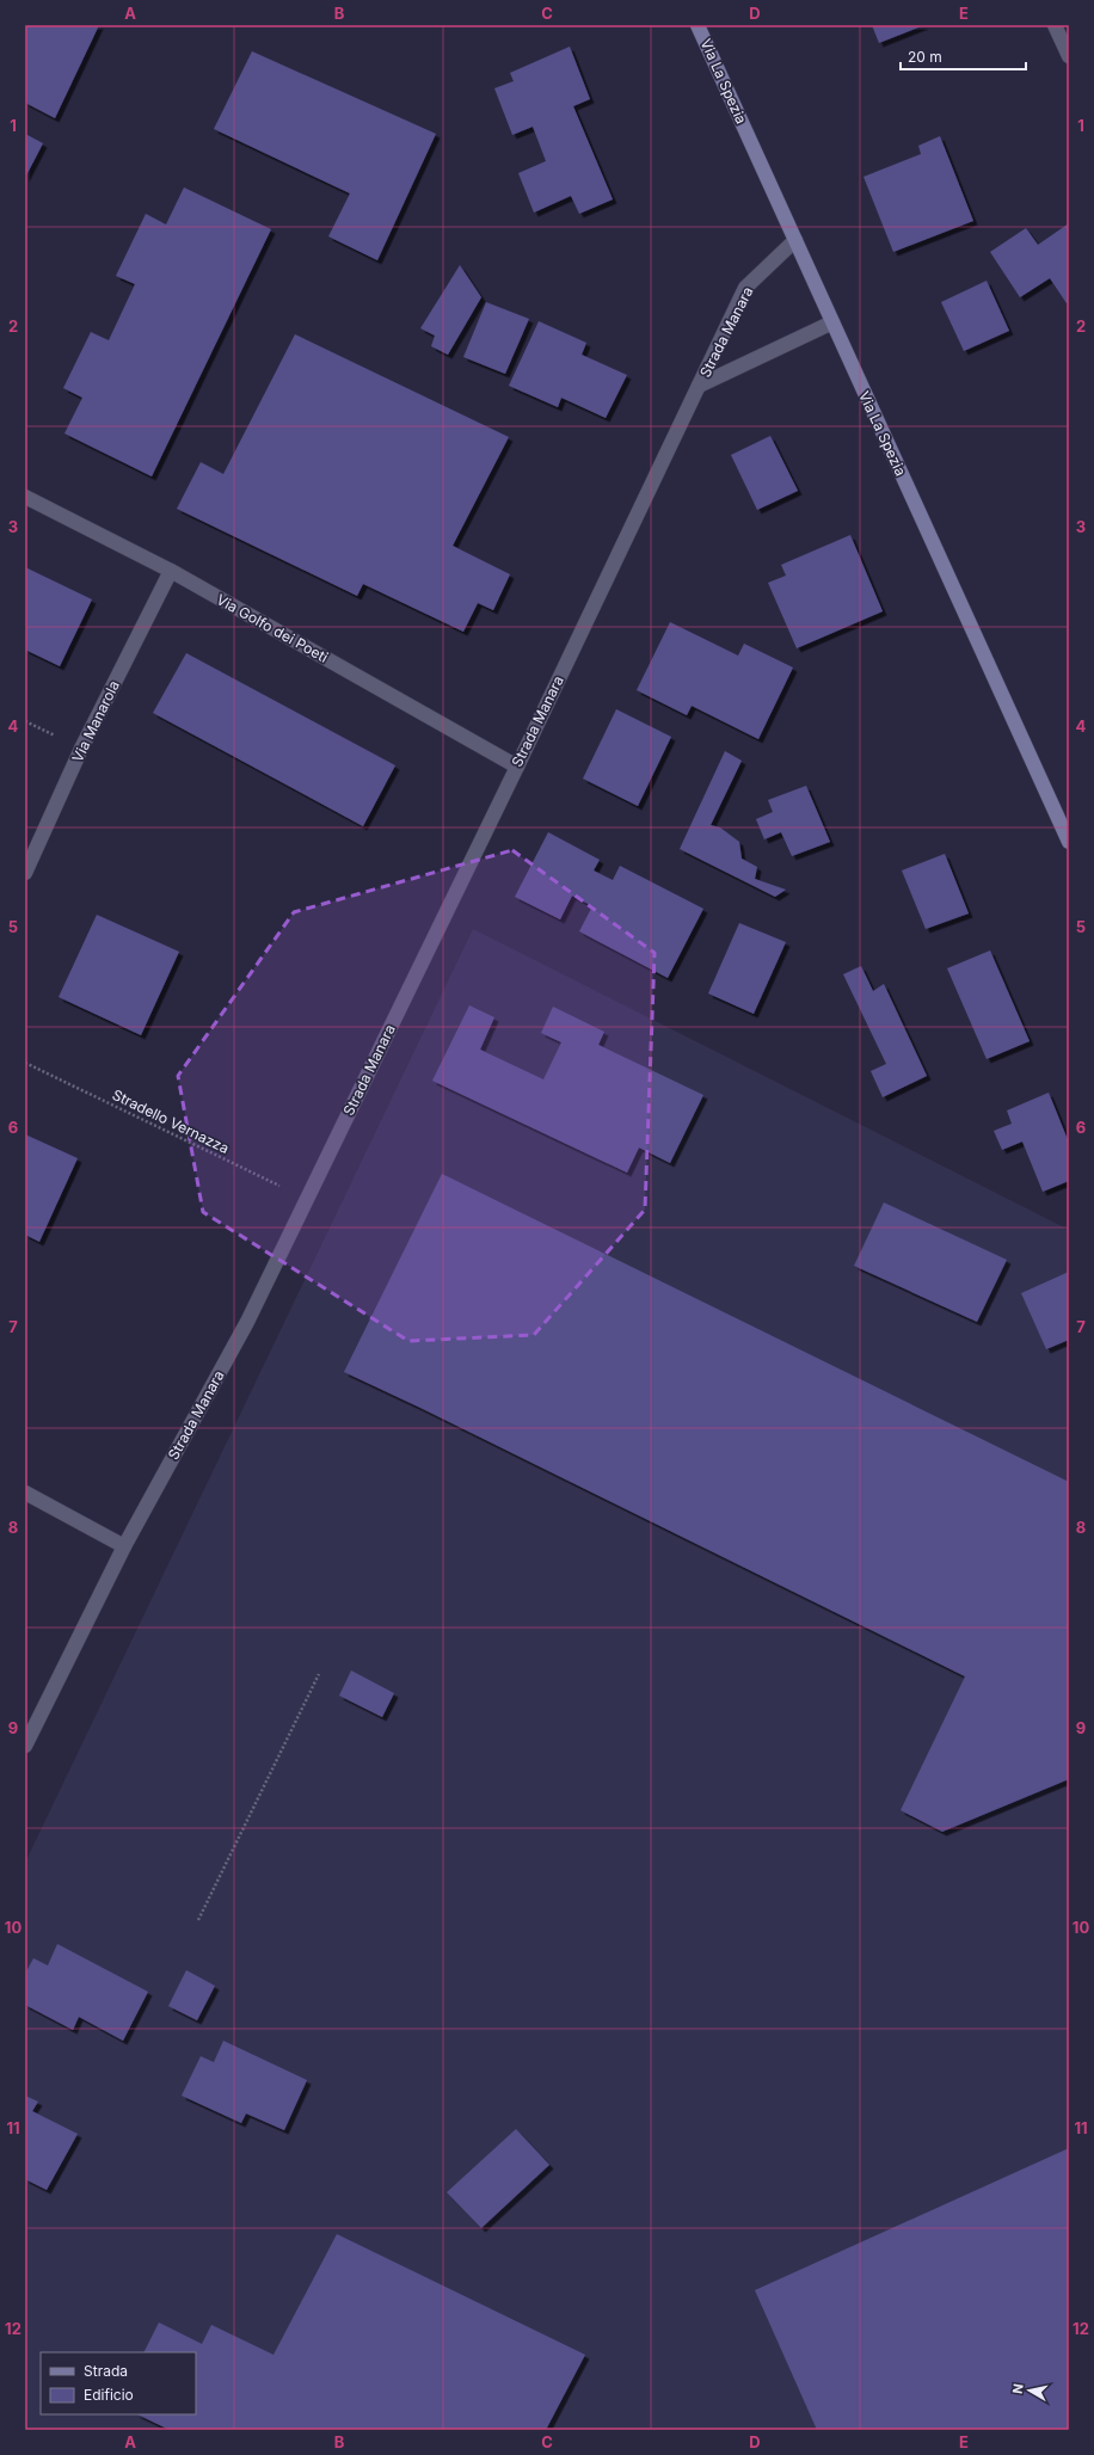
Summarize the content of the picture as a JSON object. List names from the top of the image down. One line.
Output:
{"streets":{"main road":["Via La Spezia"],"street":["Strada Manara","Via Golfo dei Poeti","Via Manarola"],"path":["Stradello Vernazza"]},"crossings":[["Via La Spezia","Strada Manara"],["Strada Manara","Via Golfo dei Poeti"],["Strada Manara","Stradello Vernazza"],["Via Golfo dei Poeti","Via Manarola"]],"legend":["Strada","Edificio"],"scale_bar":"20 m","north":"left","grid":{"columns":["A","B","C","D","E"],"rows":["1","2","3","4","5","6","7","8","9","10","11","12"]}}
